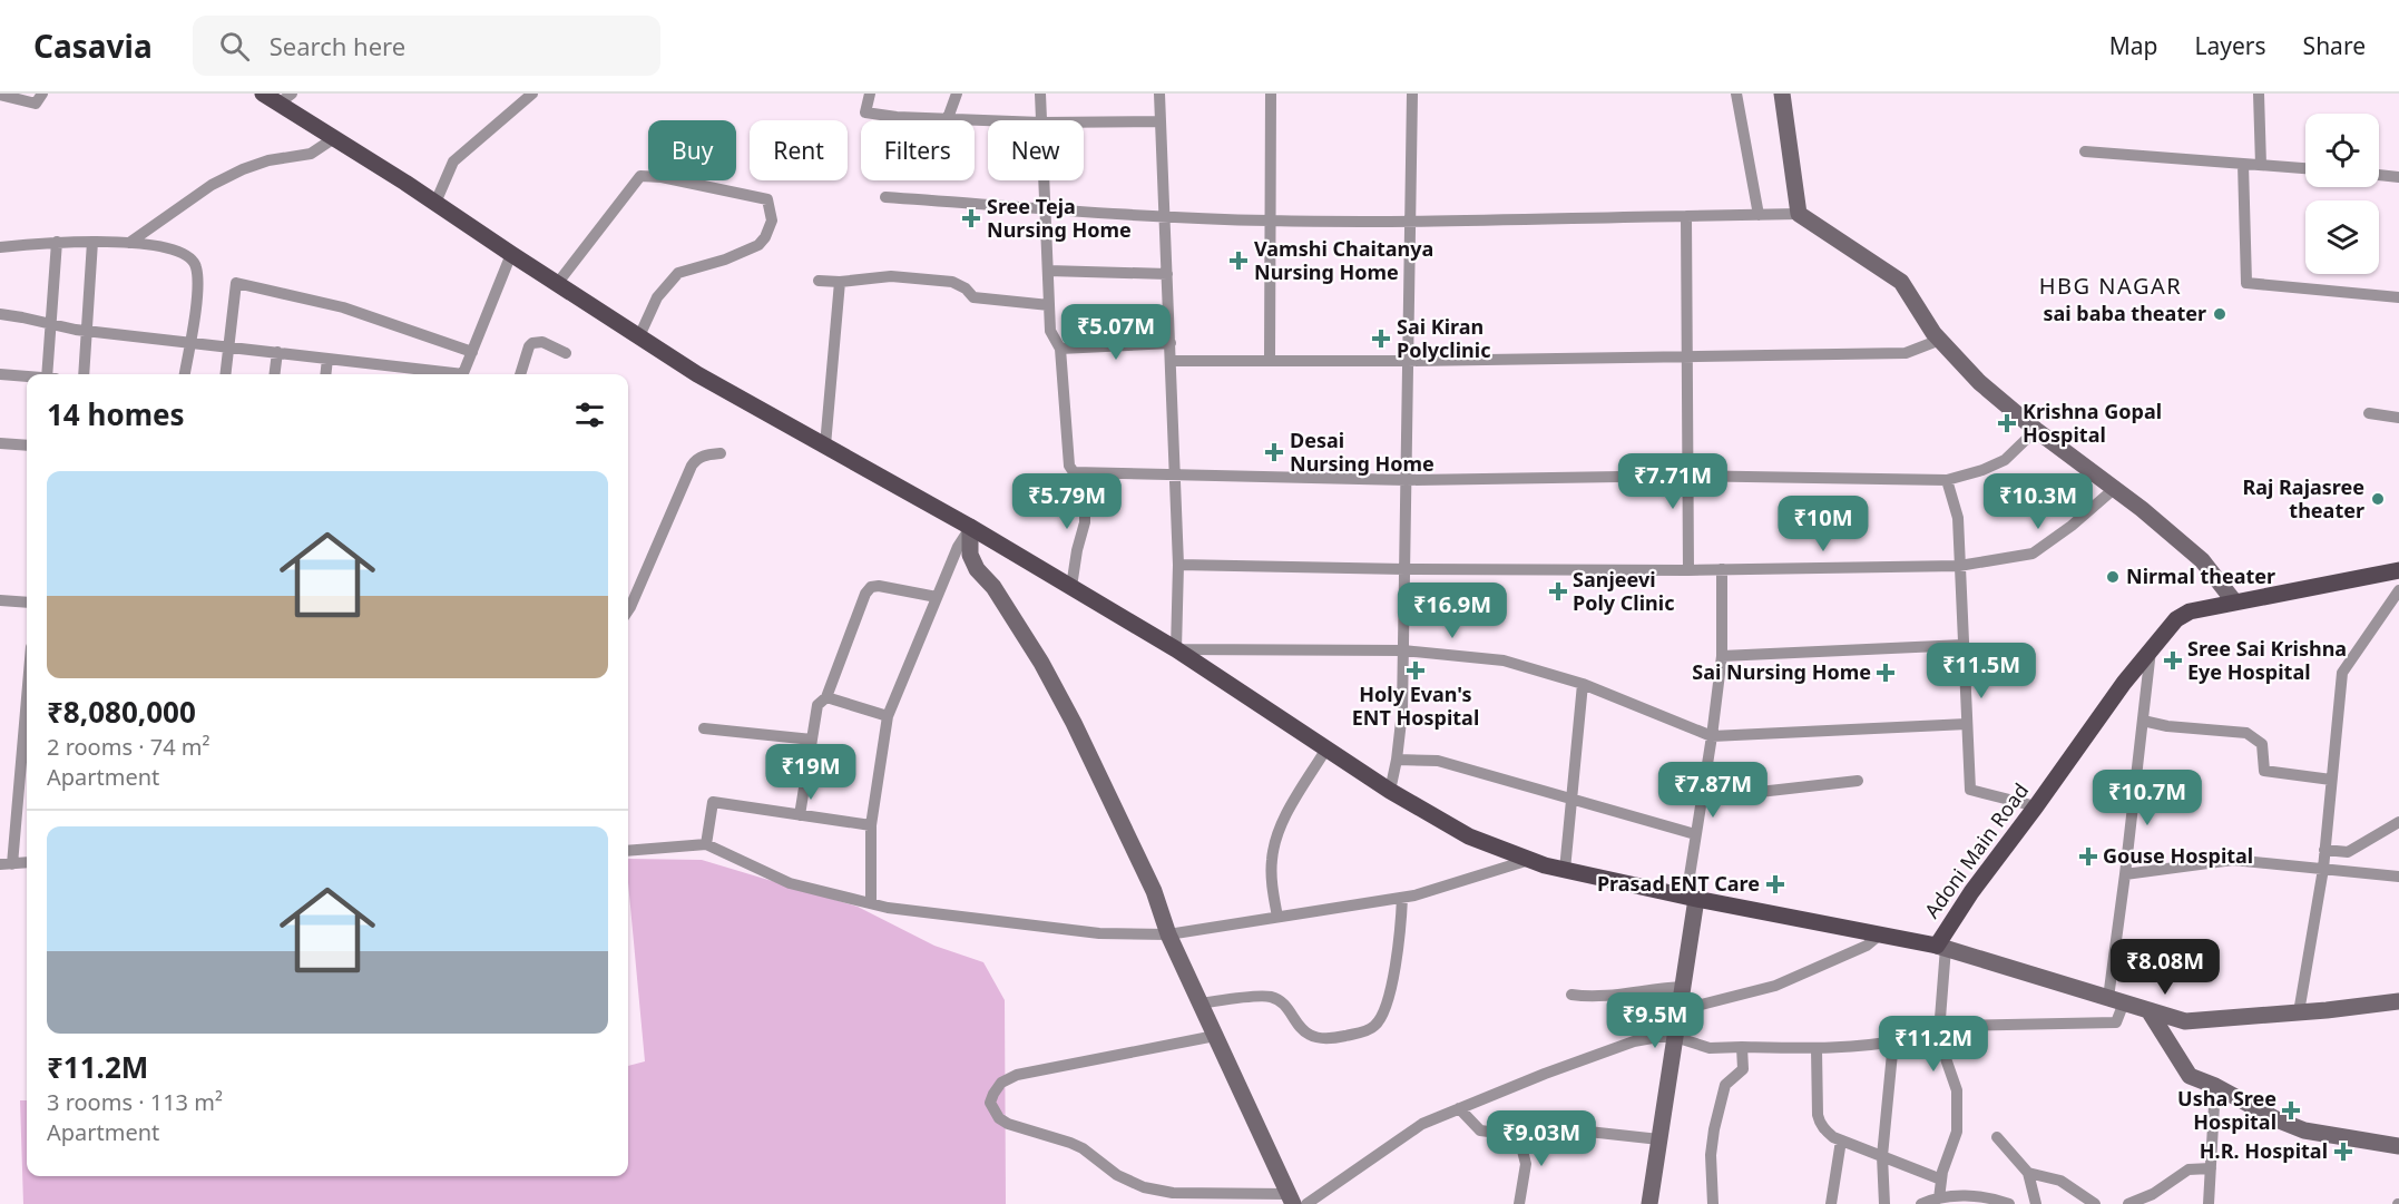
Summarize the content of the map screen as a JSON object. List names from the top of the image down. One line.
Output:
{"streets":{"main road":["Adoni Main Road"]},"districts":["HBG NAGAR"],"places":{"health":["Sree Teja Nursing Home","Vamshi Chaitanya Nursing Home","Sai Kiran Polyclinic","Krishna Gopal Hospital","Desai Nursing Home","Sanjeevi Poly Clinic","Sree Sai Krishna Eye Hospital","Holy Evan's ENT Hospital","Sai Nursing Home","Gouse Hospital","Prasad ENT Care","Usha Sree Hospital","H.R. Hospital"],"other":["sai baba theater","Raj Rajasree theater","Nirmal theater"]},"page":{"header":"Casavia","search":"Search here","nav":["Map","Layers","Share"],"chip":["Buy","Rent","Filters","New"],"price":["₹5.07M","₹7.71M","₹5.79M","₹10.3M","₹10M","₹16.9M","₹11.5M","₹19M","₹7.87M","₹10.7M","₹8.08M","₹9.5M","₹11.2M","₹9.03M"],"heading":"14 homes","list":[{"name":"₹8,080,000","note":"2 rooms · 74 m² · Apartment"},{"name":"₹11.2M","note":"3 rooms · 113 m² · Apartment"}]}}
